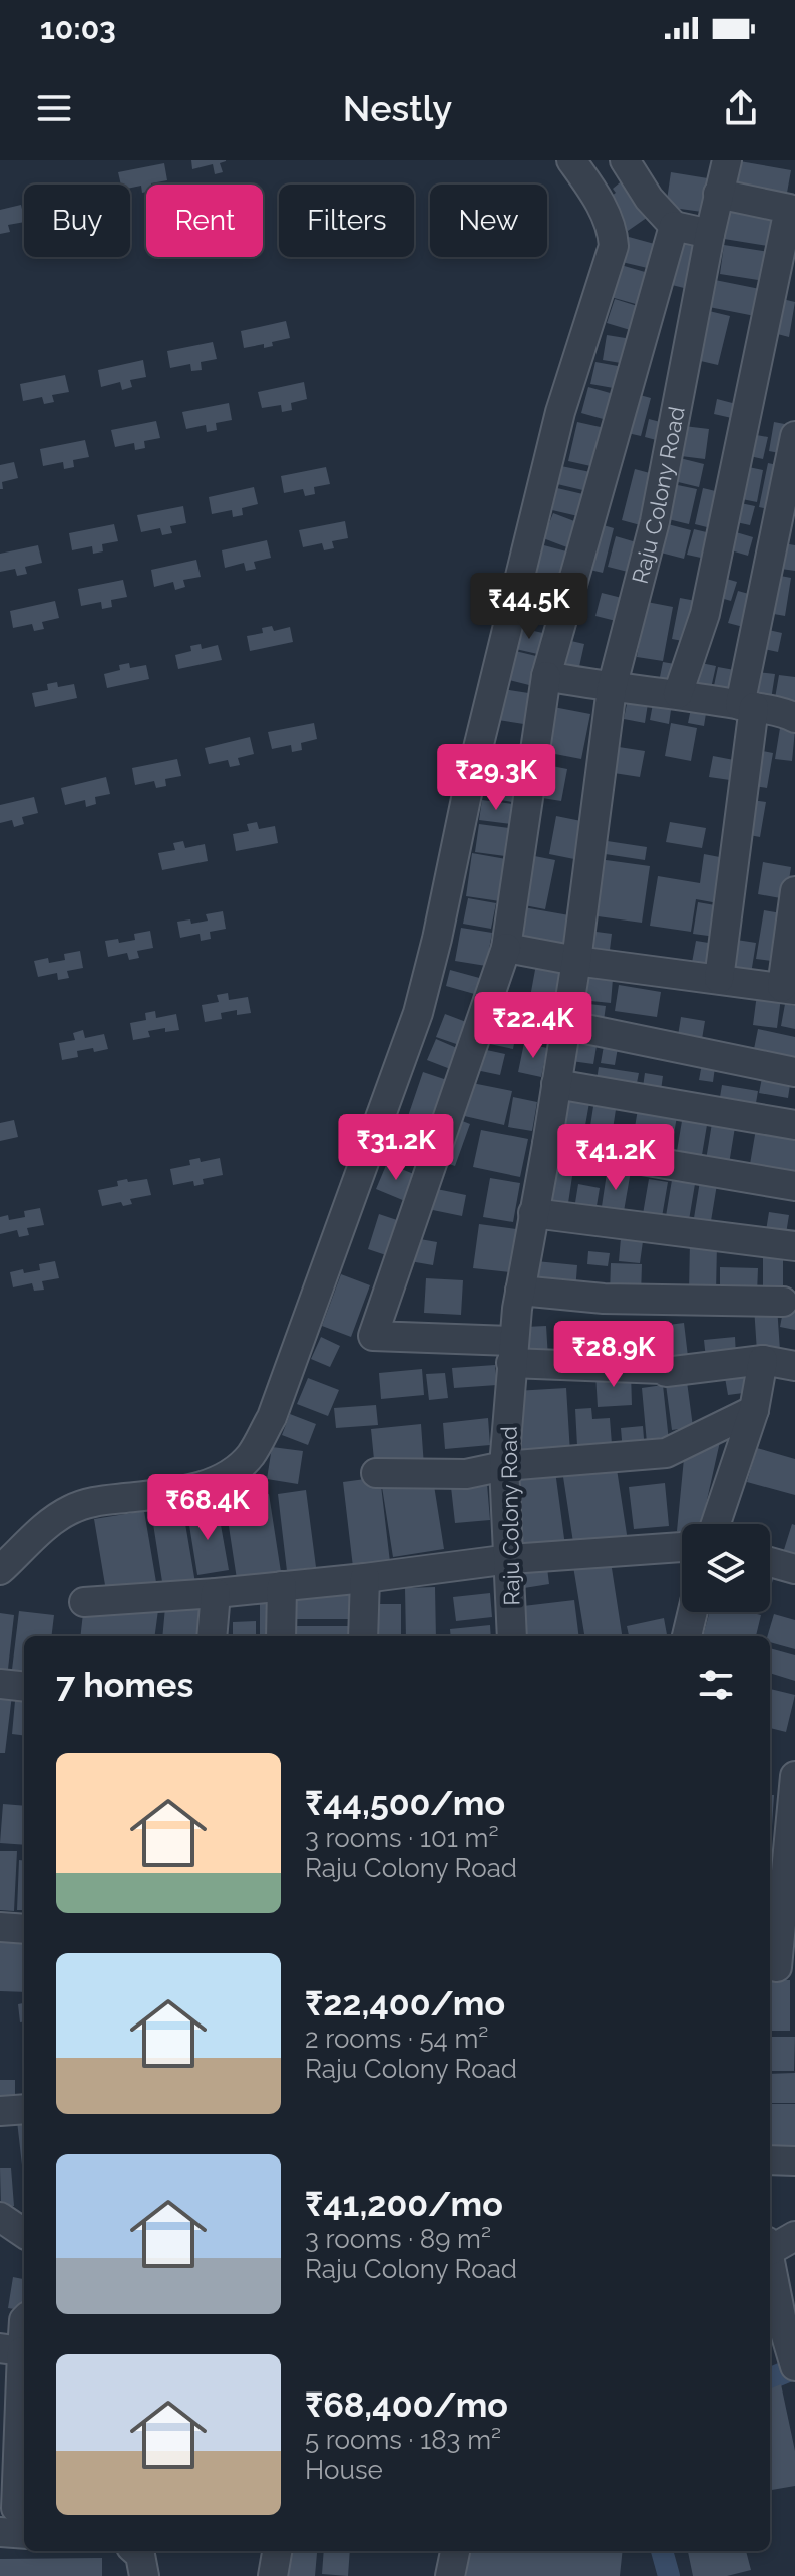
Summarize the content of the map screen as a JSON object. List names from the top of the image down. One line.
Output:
{"streets":{"street":["Raju Colony Road"]},"page":{"status":"10:03","header":"Nestly","chip":["Buy","Rent","Filters","New"],"price":["₹44.5K","₹29.3K","₹22.4K","₹31.2K","₹41.2K","₹28.9K","₹68.4K"],"heading":"7 homes","list":[{"name":"₹44,500/mo","note":"3 rooms · 101 m² · Raju Colony Road"},{"name":"₹22,400/mo","note":"2 rooms · 54 m² · Raju Colony Road"},{"name":"₹41,200/mo","note":"3 rooms · 89 m² · Raju Colony Road"},{"name":"₹68,400/mo","note":"5 rooms · 183 m² · House"}]}}
